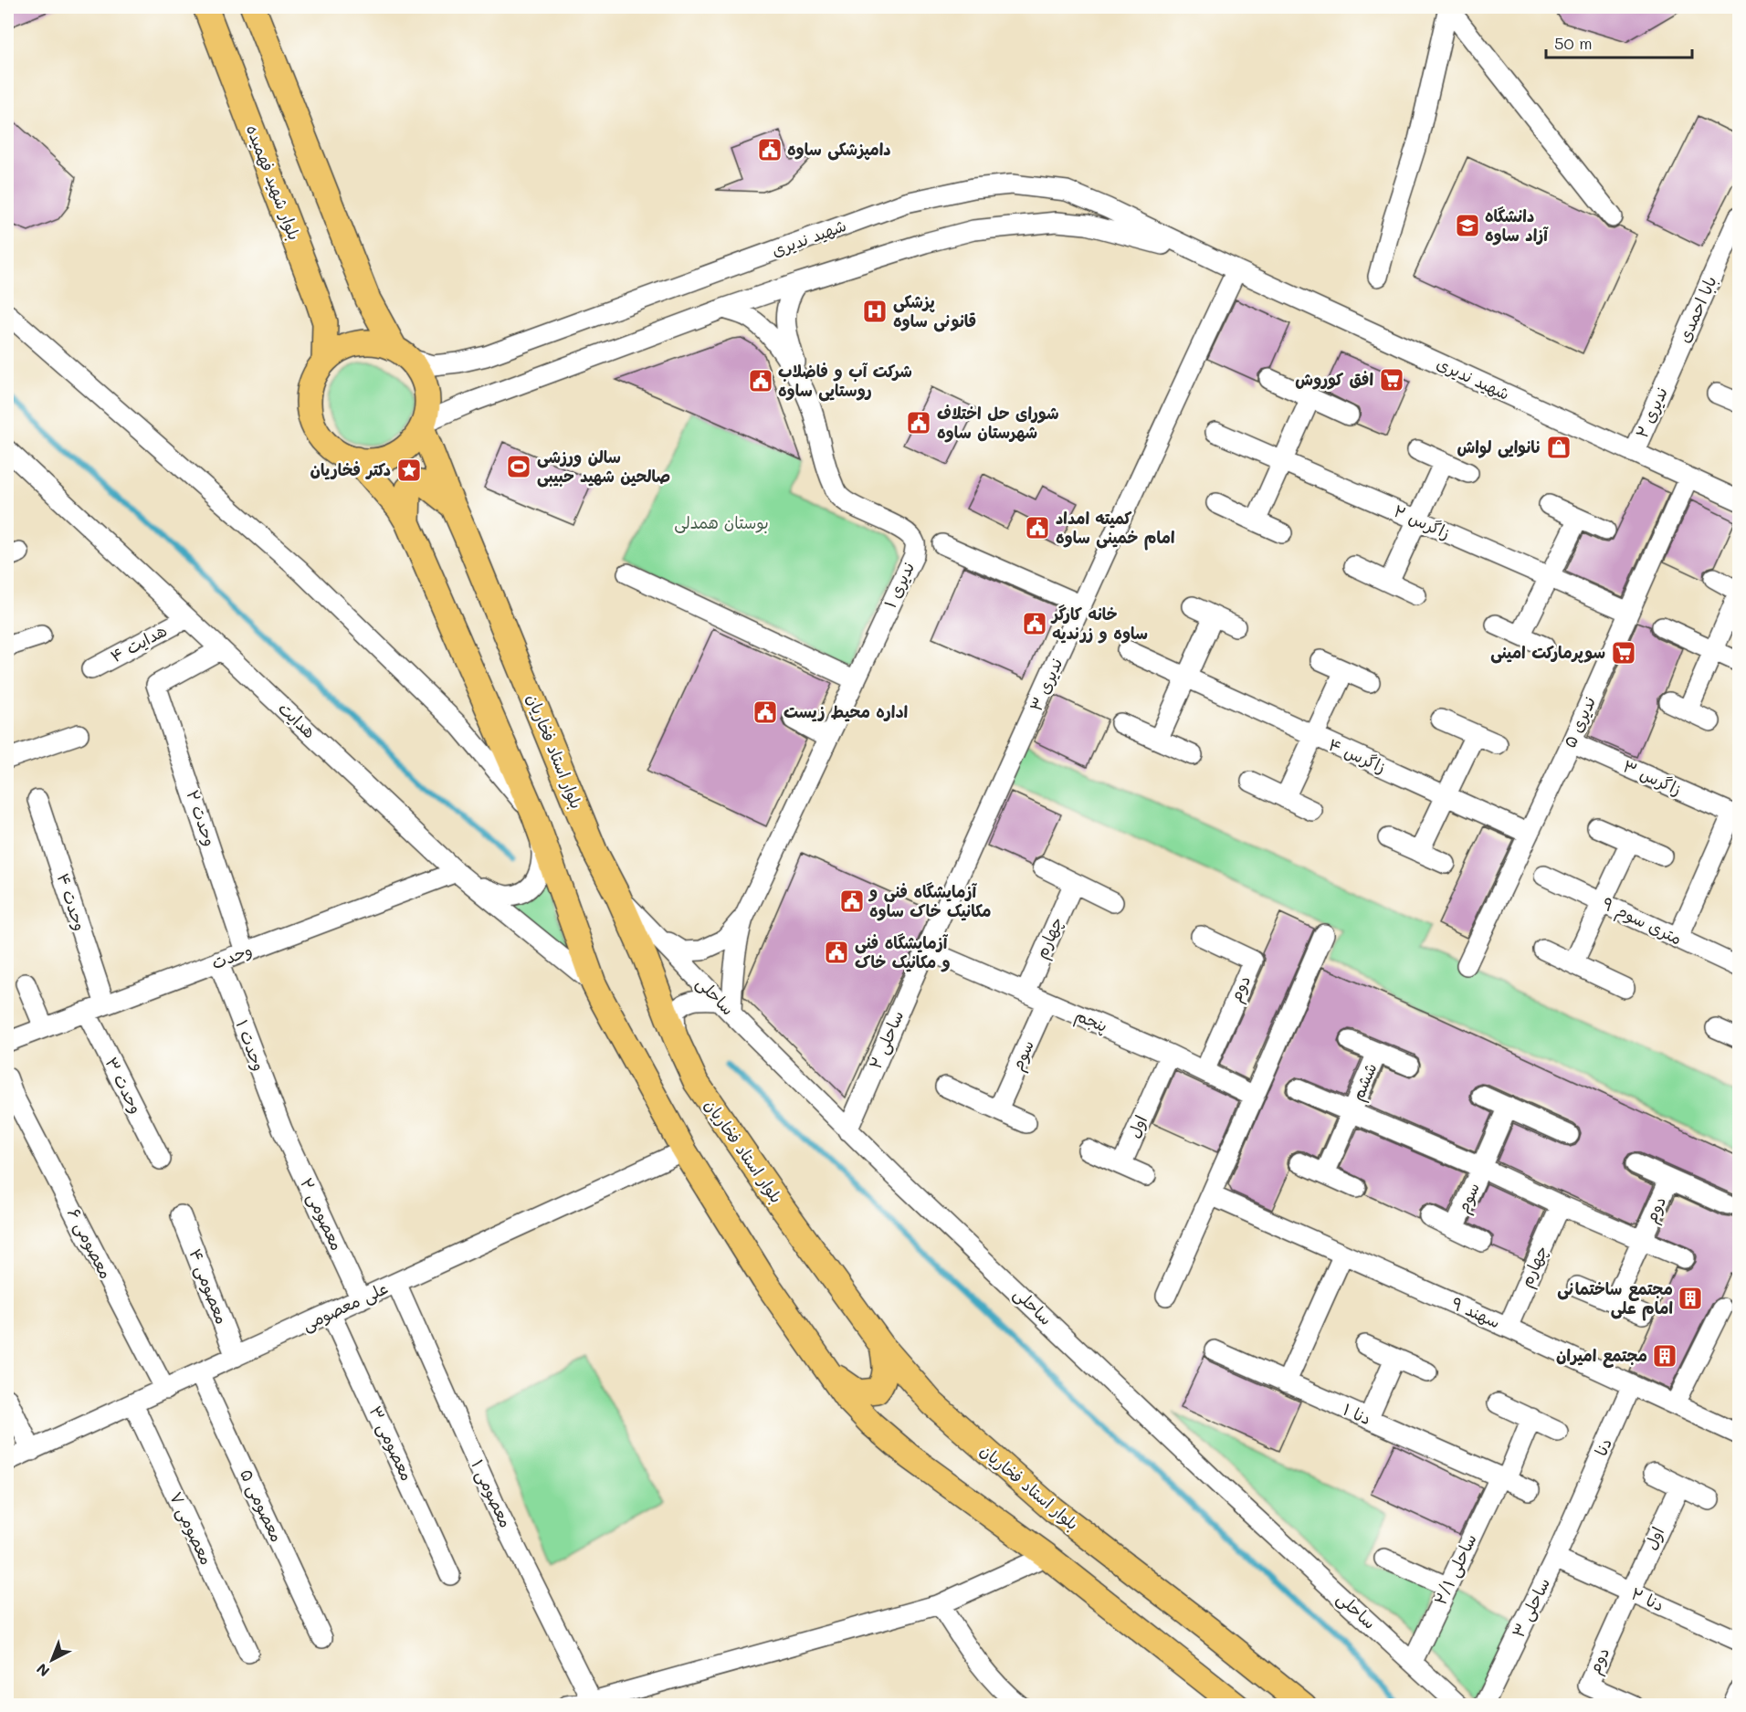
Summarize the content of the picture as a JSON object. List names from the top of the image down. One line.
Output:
{"streets":{"main road":["بلوار شهید فهمیده","بلوار استاد فخاریان"],"street":["شهید ندیری","بابا احمدی","ندیری ۲","زاگرس ۲","ندیری ۱","هدایت ۴","ندیری ۳","هدایت","ندیری ۵","زاگرس ۴","زاگرس ۳","وحدت ۲","وحدت ۴","۹ متری سوم","چهارم","وحدت","دوم","ساحلی","پنجم","ساحلی ۲","وحدت ۱","سوم","ششم","وحدت ۳","اول","معصومی ۲","معصومی ۶","معصومی ۴","علی معصومی","سهند ۹","دنا ۱","معصومی ۳","دنا","معصومی ۱","معصومی ۵","معصومی ۷","ساحلی ۲/۱","دنا ۲","ساحلی ۳"]},"crossings":[["بلوار شهید فهمیده","شهید ندیری"],["بلوار شهید فهمیده","بلوار استاد فخاریان"],["شهید ندیری","ندیری ۲"],["شهید ندیری","ندیری ۱"],["شهید ندیری","ندیری ۳"],["شهید ندیری","ندیری ۵"],["شهید ندیری","بلوار استاد فخاریان"],["بابا احمدی","ندیری ۲"],["زاگرس ۲","ندیری ۵"],["هدایت ۴","هدایت"],["ندیری ۳","پنجم"],["ندیری ۳","ساحلی ۲"],["هدایت","وحدت ۲"],["هدایت","وحدت"],["ندیری ۵","زاگرس ۴"],["ندیری ۵","زاگرس ۳"],["بلوار استاد فخاریان","ساحلی"],["وحدت ۲","وحدت"],["وحدت ۴","وحدت"],["چهارم","پنجم"],["چهارم","سهند ۹"],["وحدت","وحدت ۱"],["وحدت","وحدت ۳"],["دوم","پنجم"],["دوم","اول"],["دوم","دنا ۲"],["ساحلی","ساحلی ۲"],["ساحلی","ساحلی ۲/۱"],["پنجم","ساحلی ۲"],["پنجم","سوم"],["پنجم","اول"],["وحدت ۱","معصومی ۲"],["اول","دنا ۲"],["معصومی ۲","علی معصومی"],["معصومی ۶","علی معصومی"],["معصومی ۴","علی معصومی"],["علی معصومی","معصومی ۳"],["علی معصومی","معصومی ۱"],["علی معصومی","معصومی ۵"],["علی معصومی","معصومی ۷"],["سهند ۹","دنا"],["دنا ۱","ساحلی ۲/۱"],["دنا","ساحلی ۳"],["دنا ۲","ساحلی ۳"]],"parks":["بوستان همدلی"],"places":{"public building":["دامپزشکی ساوه","شرکت آب و فاضلاب روستایی ساوه","شورای حل اختلاف شهرستان ساوه","کمیته امداد امام خمینی ساوه","خانه کارگر ساوه و زرندیه","اداره محیط زیست","آزمایشگاه فنی و مکانیک خاک ساوه","آزمایشگاه فنی و مکانیک خاک"],"school or university":["دانشگاه آزاد ساوه"],"hospital":["پزشکی قانونی ساوه"],"supermarket":["افق کوروش","سوپرمارکت امینی"],"shop":["نانوایی لواش"],"sports":["سالن ورزشی صالحین شهید حبیبی"],"place":["دکتر فخاریان"],"building":["مجتمع ساختمانی امام علی","مجتمع امیران"]},"scale_bar":"50 m","north":"bottom left"}
